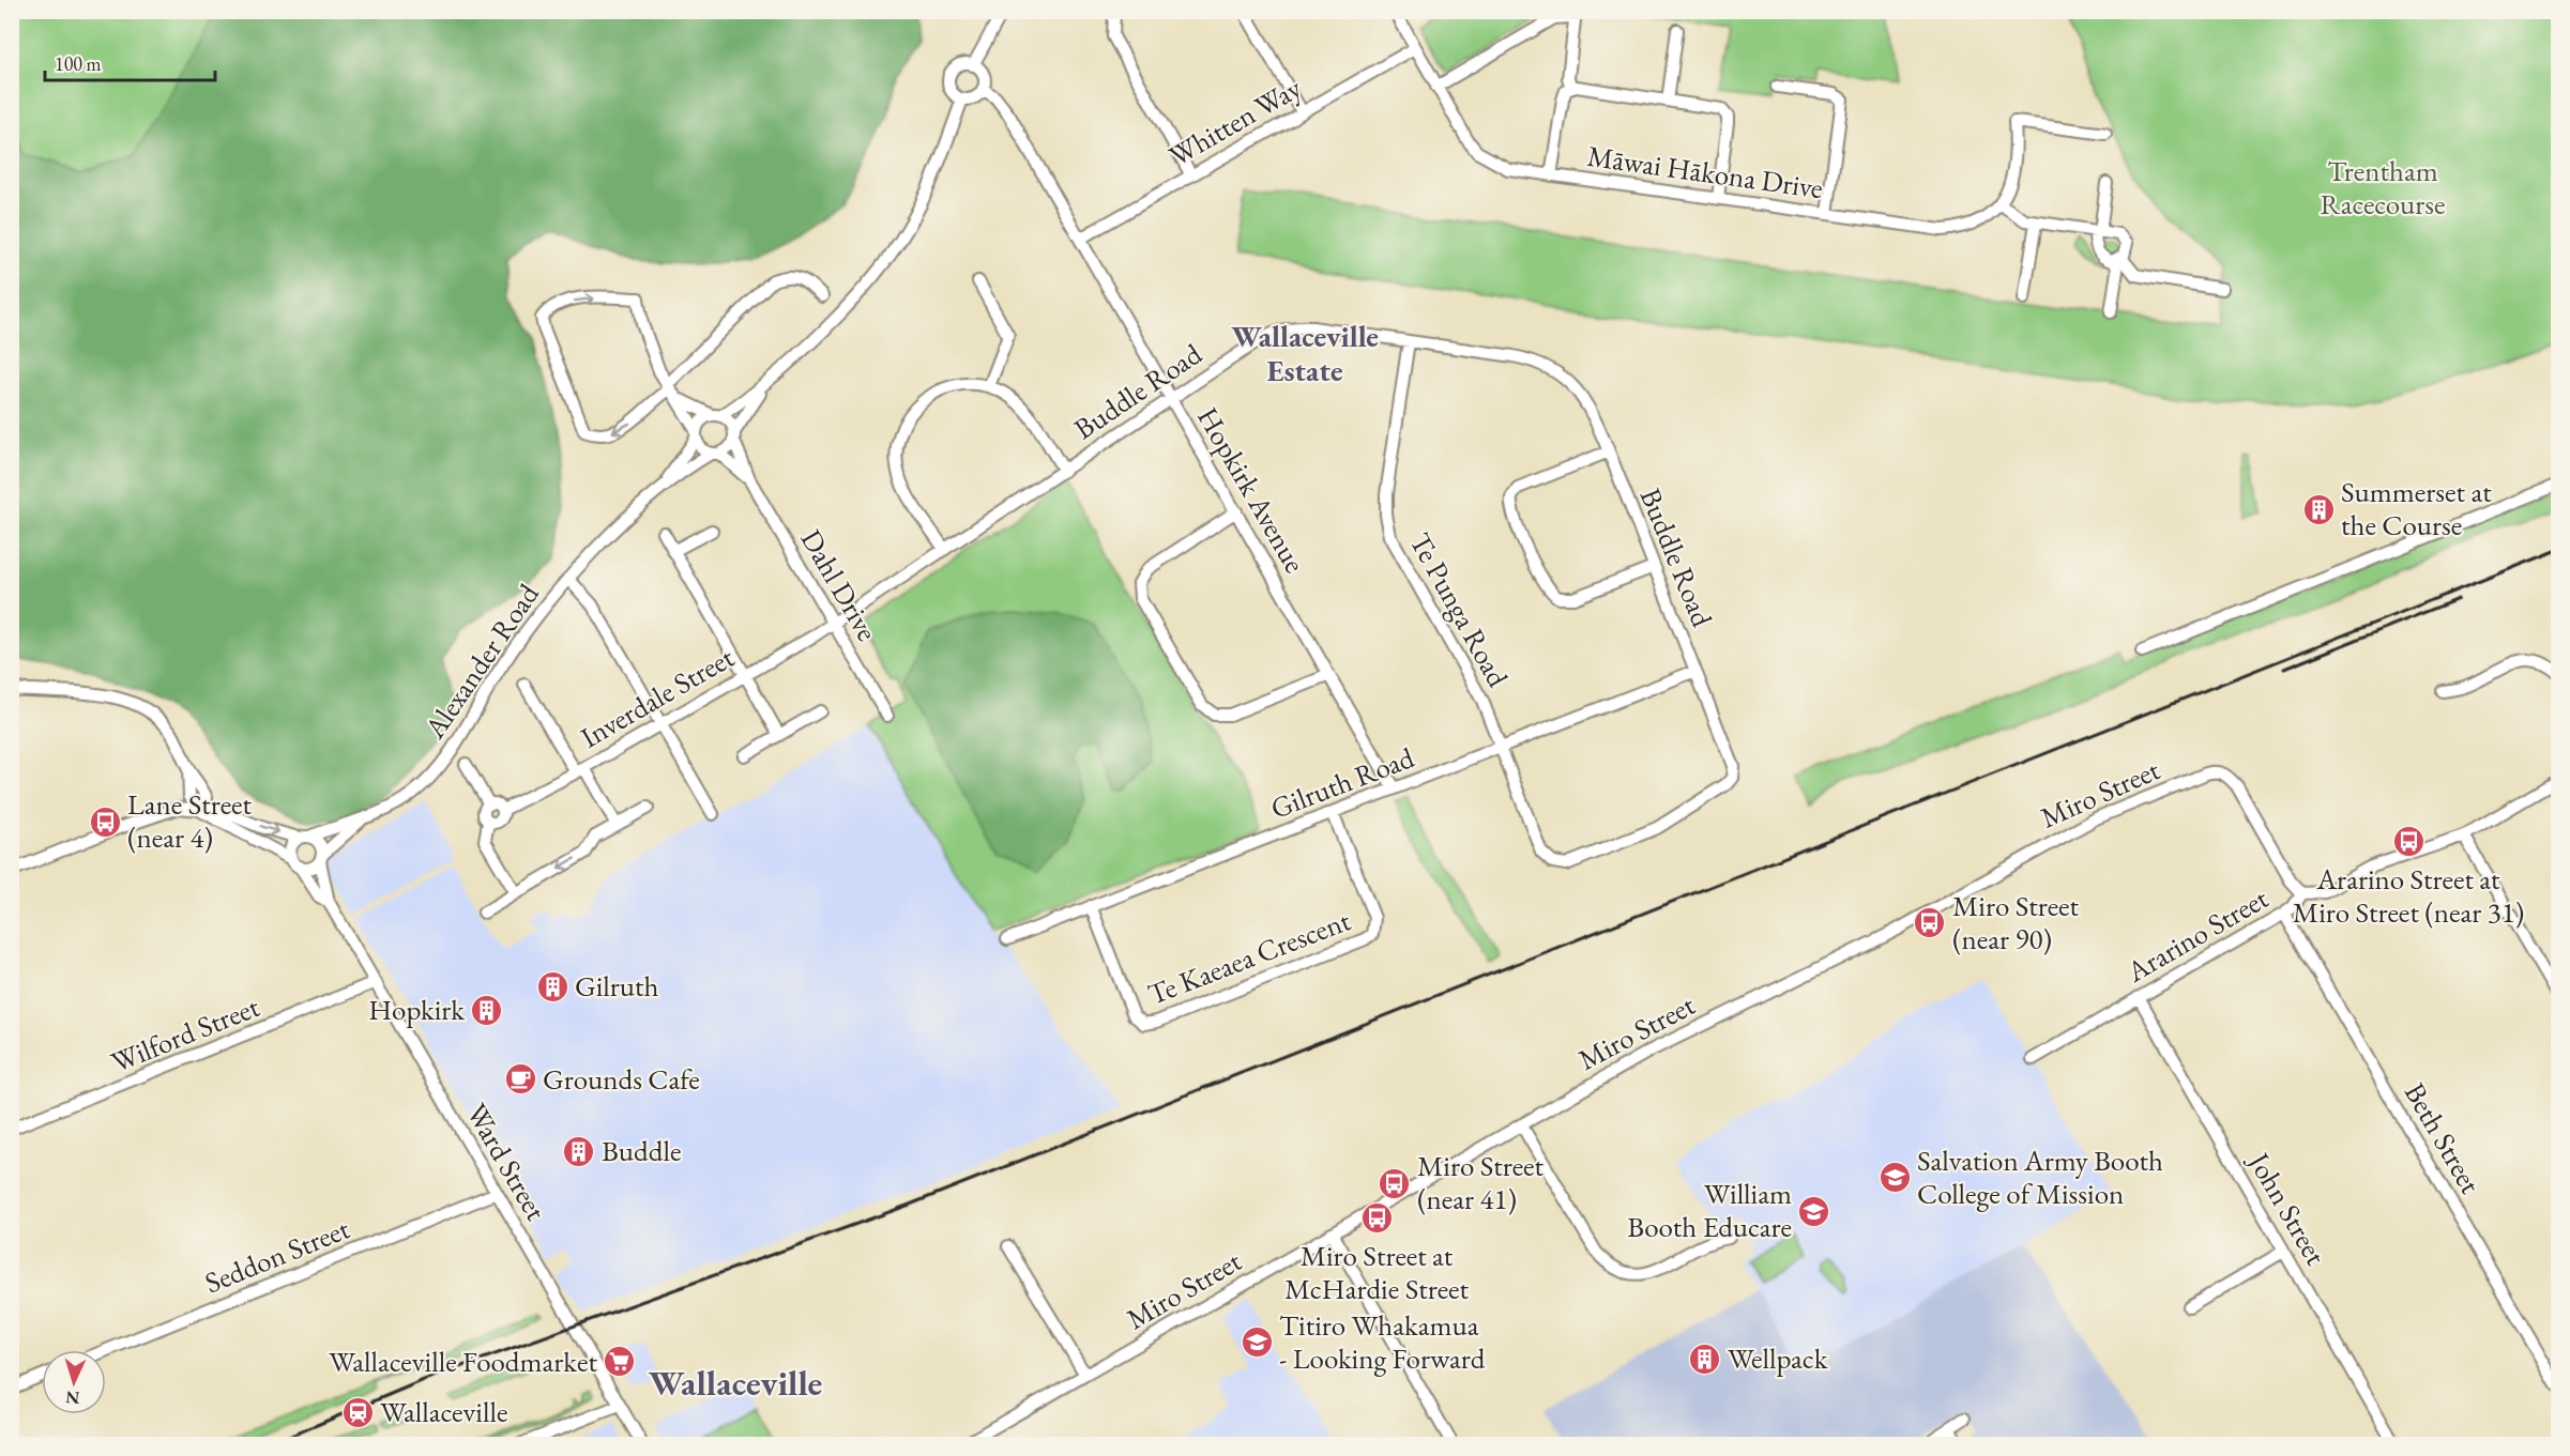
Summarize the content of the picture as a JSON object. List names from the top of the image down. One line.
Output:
{"streets":{"street":["Whitten Way","Māwai Hākona Drive","Buddle Road","Hopkirk Avenue","Dahl Drive","Te Punga Road","Alexander Road","Inverdale Street","Gilruth Road","Miro Street","Ararino Street","Te Kaeaea Crescent","Wilford Street","Beth Street","Ward Street","John Street","Seddon Street"]},"crossings":[["Whitten Way","Māwai Hākona Drive"],["Whitten Way","Hopkirk Avenue"],["Buddle Road","Hopkirk Avenue"],["Buddle Road","Dahl Drive"],["Buddle Road","Te Punga Road"],["Buddle Road","Inverdale Street"],["Buddle Road","Gilruth Road"],["Hopkirk Avenue","Alexander Road"],["Hopkirk Avenue","Gilruth Road"],["Dahl Drive","Alexander Road"],["Dahl Drive","Inverdale Street"],["Te Punga Road","Gilruth Road"],["Alexander Road","Ward Street"],["Gilruth Road","Te Kaeaea Crescent"],["Miro Street","Ararino Street"],["Ararino Street","Beth Street"],["Ararino Street","John Street"],["Wilford Street","Ward Street"],["Ward Street","Seddon Street"]],"districts":["Wallaceville Estate","Wallaceville"],"parks":["Trentham Racecourse"],"places":{"building":["Summerset at the Course","Gilruth","Hopkirk","Buddle","Wellpack"],"bus stop":["Lane Street (near 4)","Ararino Street at Miro Street (near 31)","Miro Street (near 90)","Miro Street (near 41)","Miro Street at McHardie Street"],"cafe":["Grounds Cafe"],"school or university":["Salvation Army Booth College of Mission","William Booth Educare","Titiro Whakamua - Looking Forward"],"supermarket":["Wallaceville Foodmarket"],"station":["Wallaceville"]},"scale_bar":"100 m","north":"bottom"}
